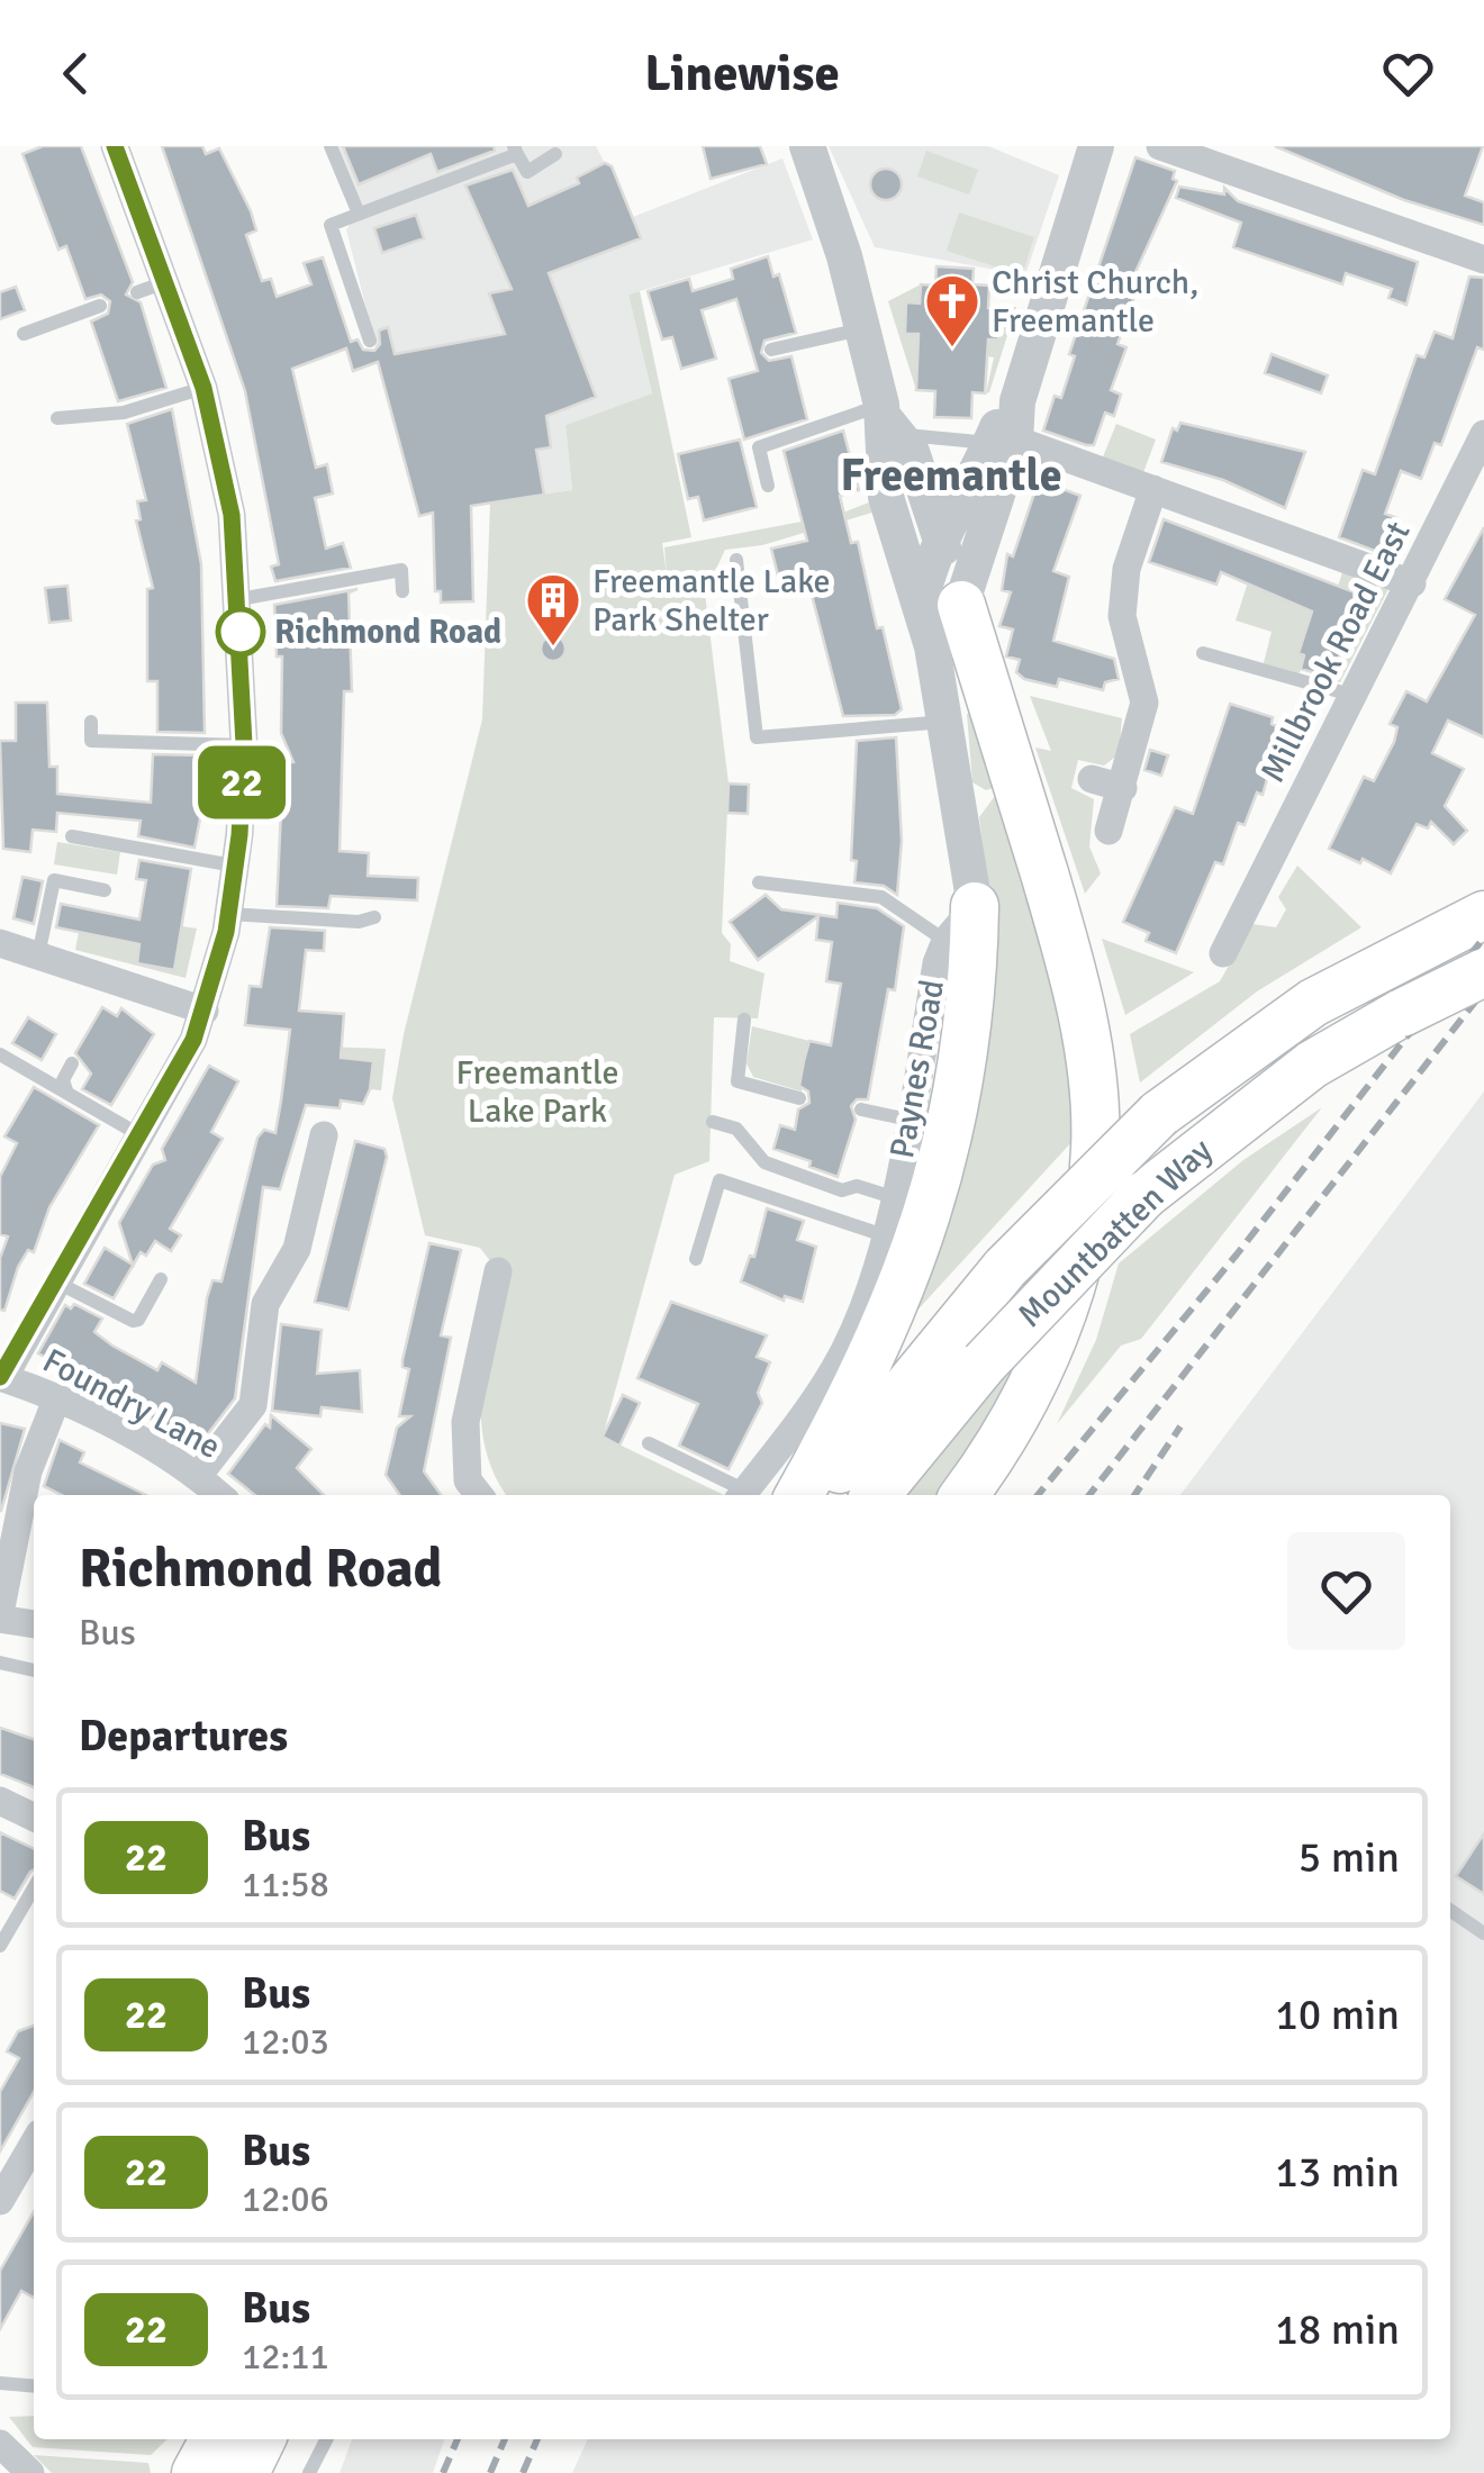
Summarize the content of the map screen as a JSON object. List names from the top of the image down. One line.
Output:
{"streets":{"highway":["Mountbatten Way"],"street":["Millbrook Road East","Paynes Road","Foundry Lane"]},"districts":["Freemantle"],"parks":["Freemantle Lake Park"],"places":{"church":["Christ Church, Freemantle"],"other":["Richmond Road"],"building":["Freemantle Lake Park Shelter"]},"lines":["bus line 22"],"page":{"header":"Linewise","on_map":"22","heading":[["Richmond Road","Bus"],"Departures"],"list":[{"mark":"22","name":"Bus","note":"11:58","value":"5 min"},{"mark":"22","name":"Bus","note":"12:03","value":"10 min"},{"mark":"22","name":"Bus","note":"12:06","value":"13 min"},{"mark":"22","name":"Bus","note":"12:11","value":"18 min"}]}}
